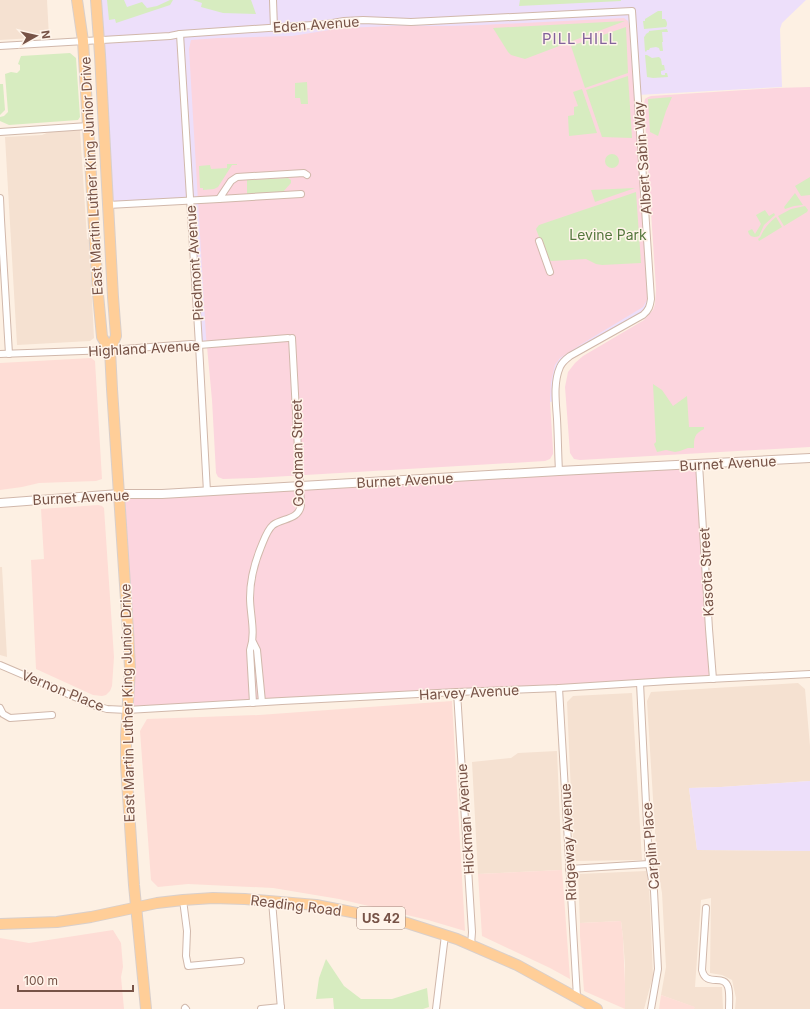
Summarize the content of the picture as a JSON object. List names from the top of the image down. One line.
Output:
{"streets":{"main road":["East Martin Luther King Junior Drive","Reading Road","US 42"],"street":["Eden Avenue","Albert Sabin Way","Piedmont Avenue","Highland Avenue","Goodman Street","Burnet Avenue","Kasota Street","Vernon Place","Harvey Avenue","Hickman Avenue","Ridgeway Avenue","Carplin Place"]},"crossings":[["Eden Avenue","Albert Sabin Way"],["Eden Avenue","East Martin Luther King Junior Drive"],["Eden Avenue","Piedmont Avenue"],["Albert Sabin Way","Burnet Avenue"],["East Martin Luther King Junior Drive","Highland Avenue"],["East Martin Luther King Junior Drive","Burnet Avenue"],["East Martin Luther King Junior Drive","Vernon Place"],["East Martin Luther King Junior Drive","Harvey Avenue"],["East Martin Luther King Junior Drive","Reading Road"],["Piedmont Avenue","Highland Avenue"],["Piedmont Avenue","Burnet Avenue"],["Highland Avenue","Goodman Street"],["Goodman Street","Burnet Avenue"],["Goodman Street","Harvey Avenue"],["Burnet Avenue","Kasota Street"],["Kasota Street","Harvey Avenue"],["Vernon Place","Harvey Avenue"],["Harvey Avenue","Hickman Avenue"],["Harvey Avenue","Ridgeway Avenue"],["Harvey Avenue","Carplin Place"],["Hickman Avenue","Reading Road"],["Ridgeway Avenue","Reading Road"]],"districts":["PILL HILL"],"parks":["Levine Park"],"scale_bar":"100 m","north":"right"}
